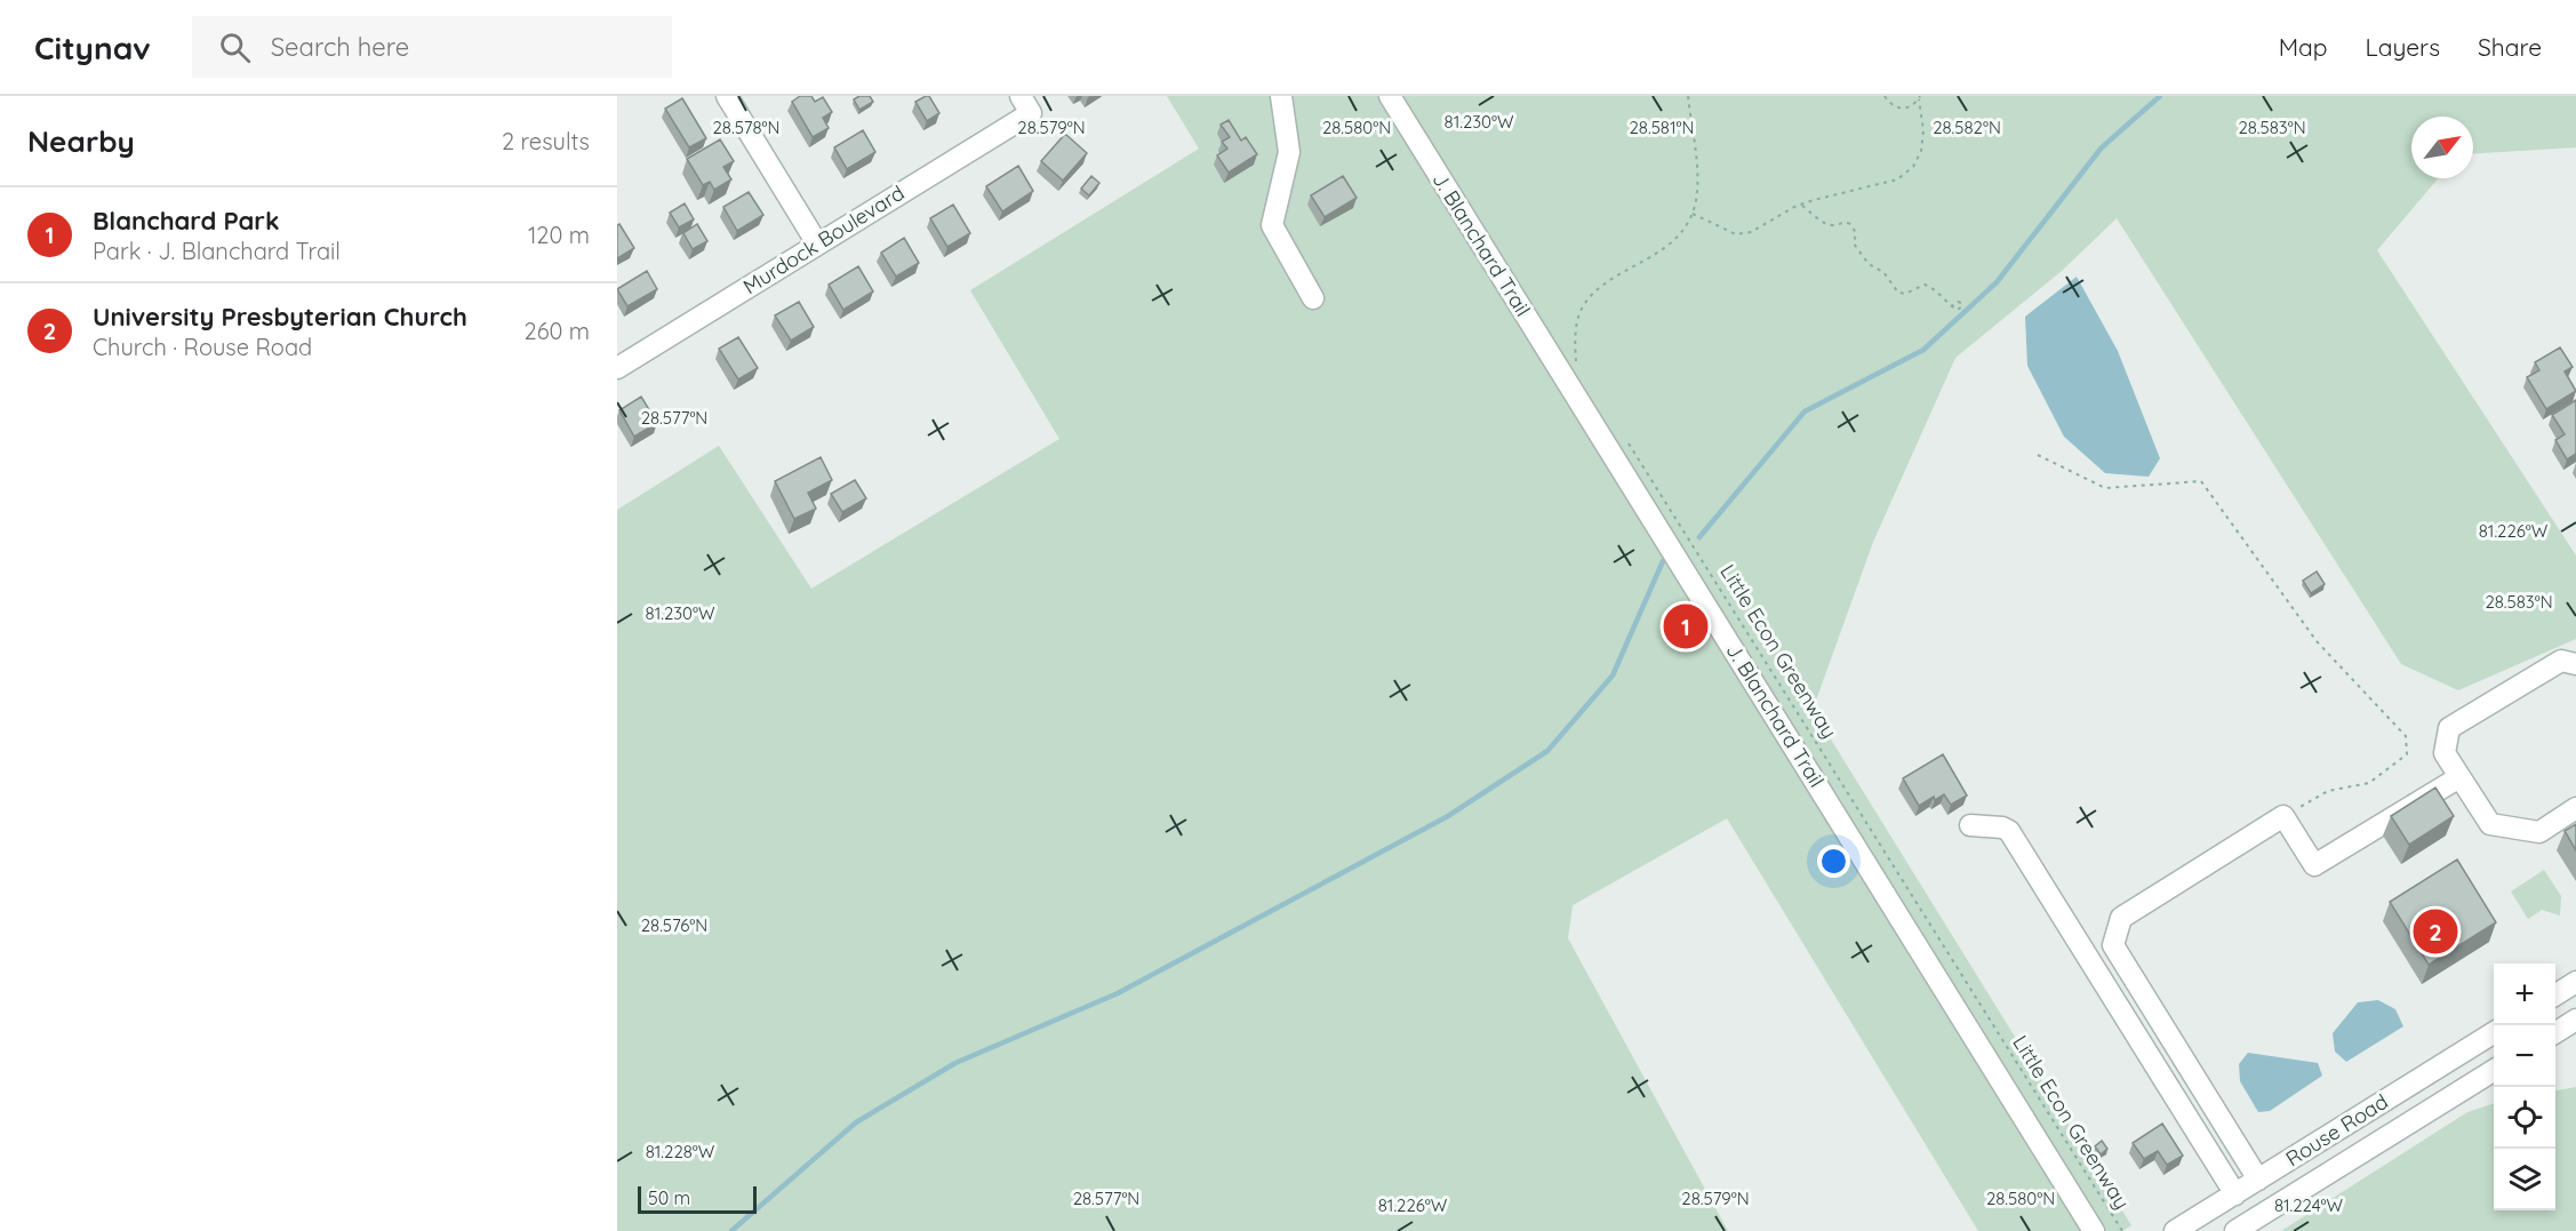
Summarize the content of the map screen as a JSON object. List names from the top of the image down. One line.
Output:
{"streets":{"street":["Murdock Boulevard","J. Blanchard Trail","Rouse Road"],"path":["Little Econ Greenway"]},"scale_bar":"50 m","north":"top right","page":{"header":"Citynav","search":"Search here","nav":["Map","Layers","Share"],"heading":["Nearby","2 results"],"list":[{"mark":"1","name":"Blanchard Park","note":"Park · J. Blanchard Trail","value":"120 m"},{"mark":"2","name":"University Presbyterian Church","note":"Church · Rouse Road","value":"260 m"}],"pins":["1","2"],"map_buttons":["+","−"],"scale":"50 m"},"coordinates":["81.230°W","28.578°N","28.579°N","28.583°N","28.580°N","28.581°N","28.582°N","28.577°N","81.226°W","28.576°N","81.228°W","81.224°W"]}
